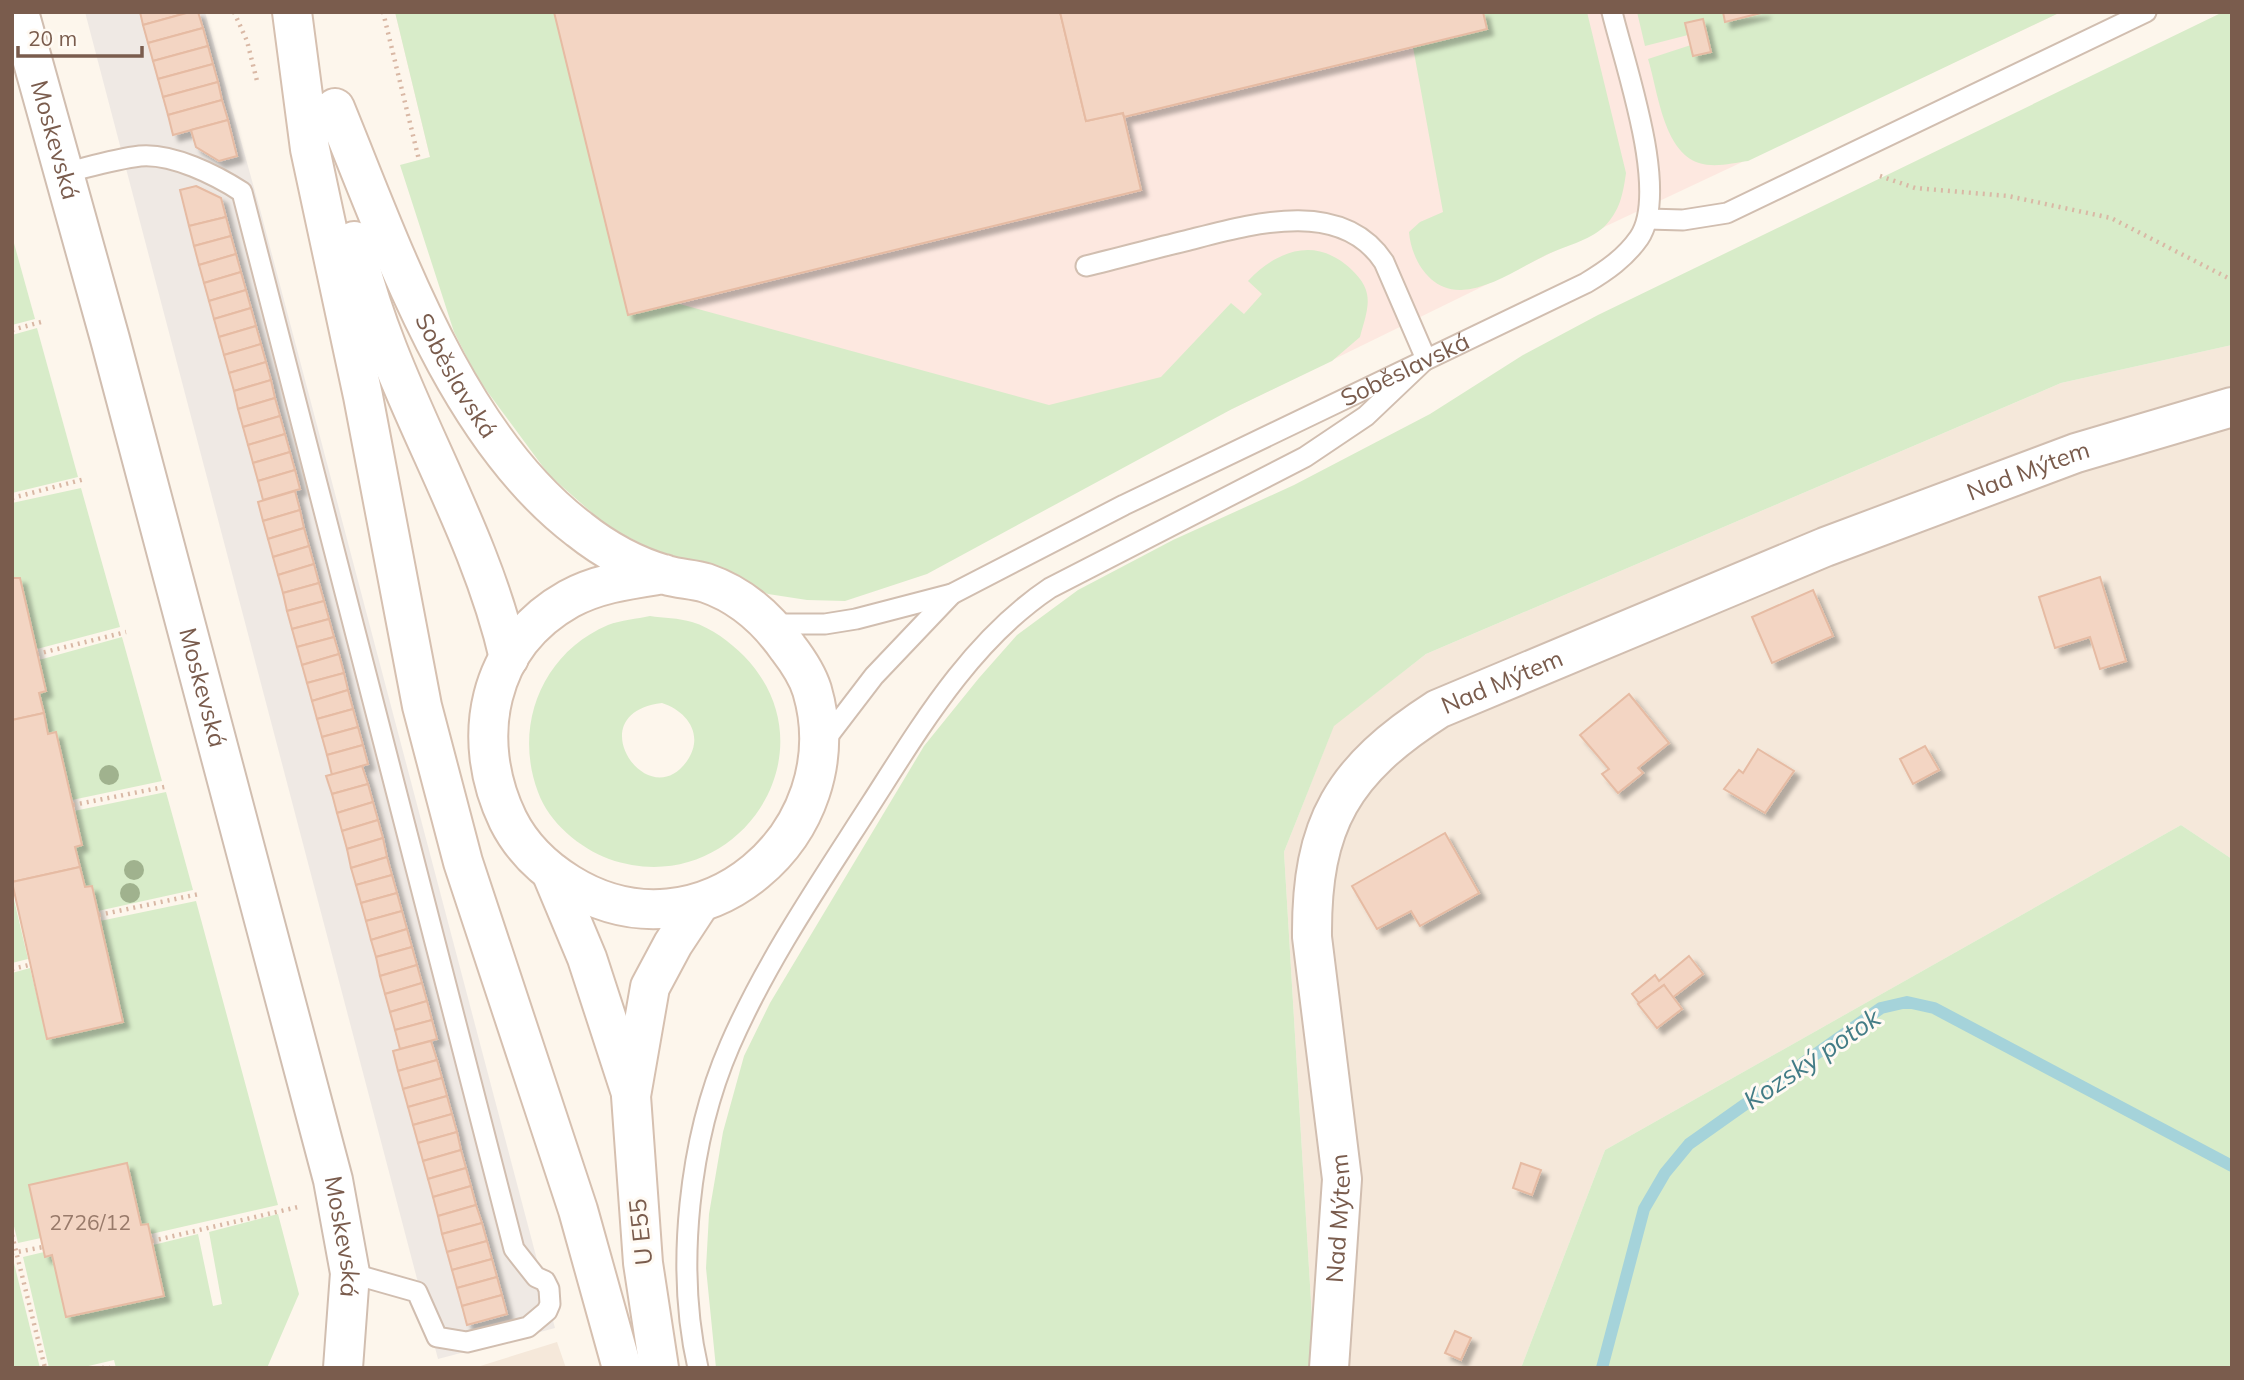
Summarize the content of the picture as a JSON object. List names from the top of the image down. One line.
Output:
{"streets":{"main road":["Moskevská","Soběslavská","Nad Mýtem","U E55"]},"water":["Kozský potok"],"house_numbers":["2726/12"],"scale_bar":"20 m"}
